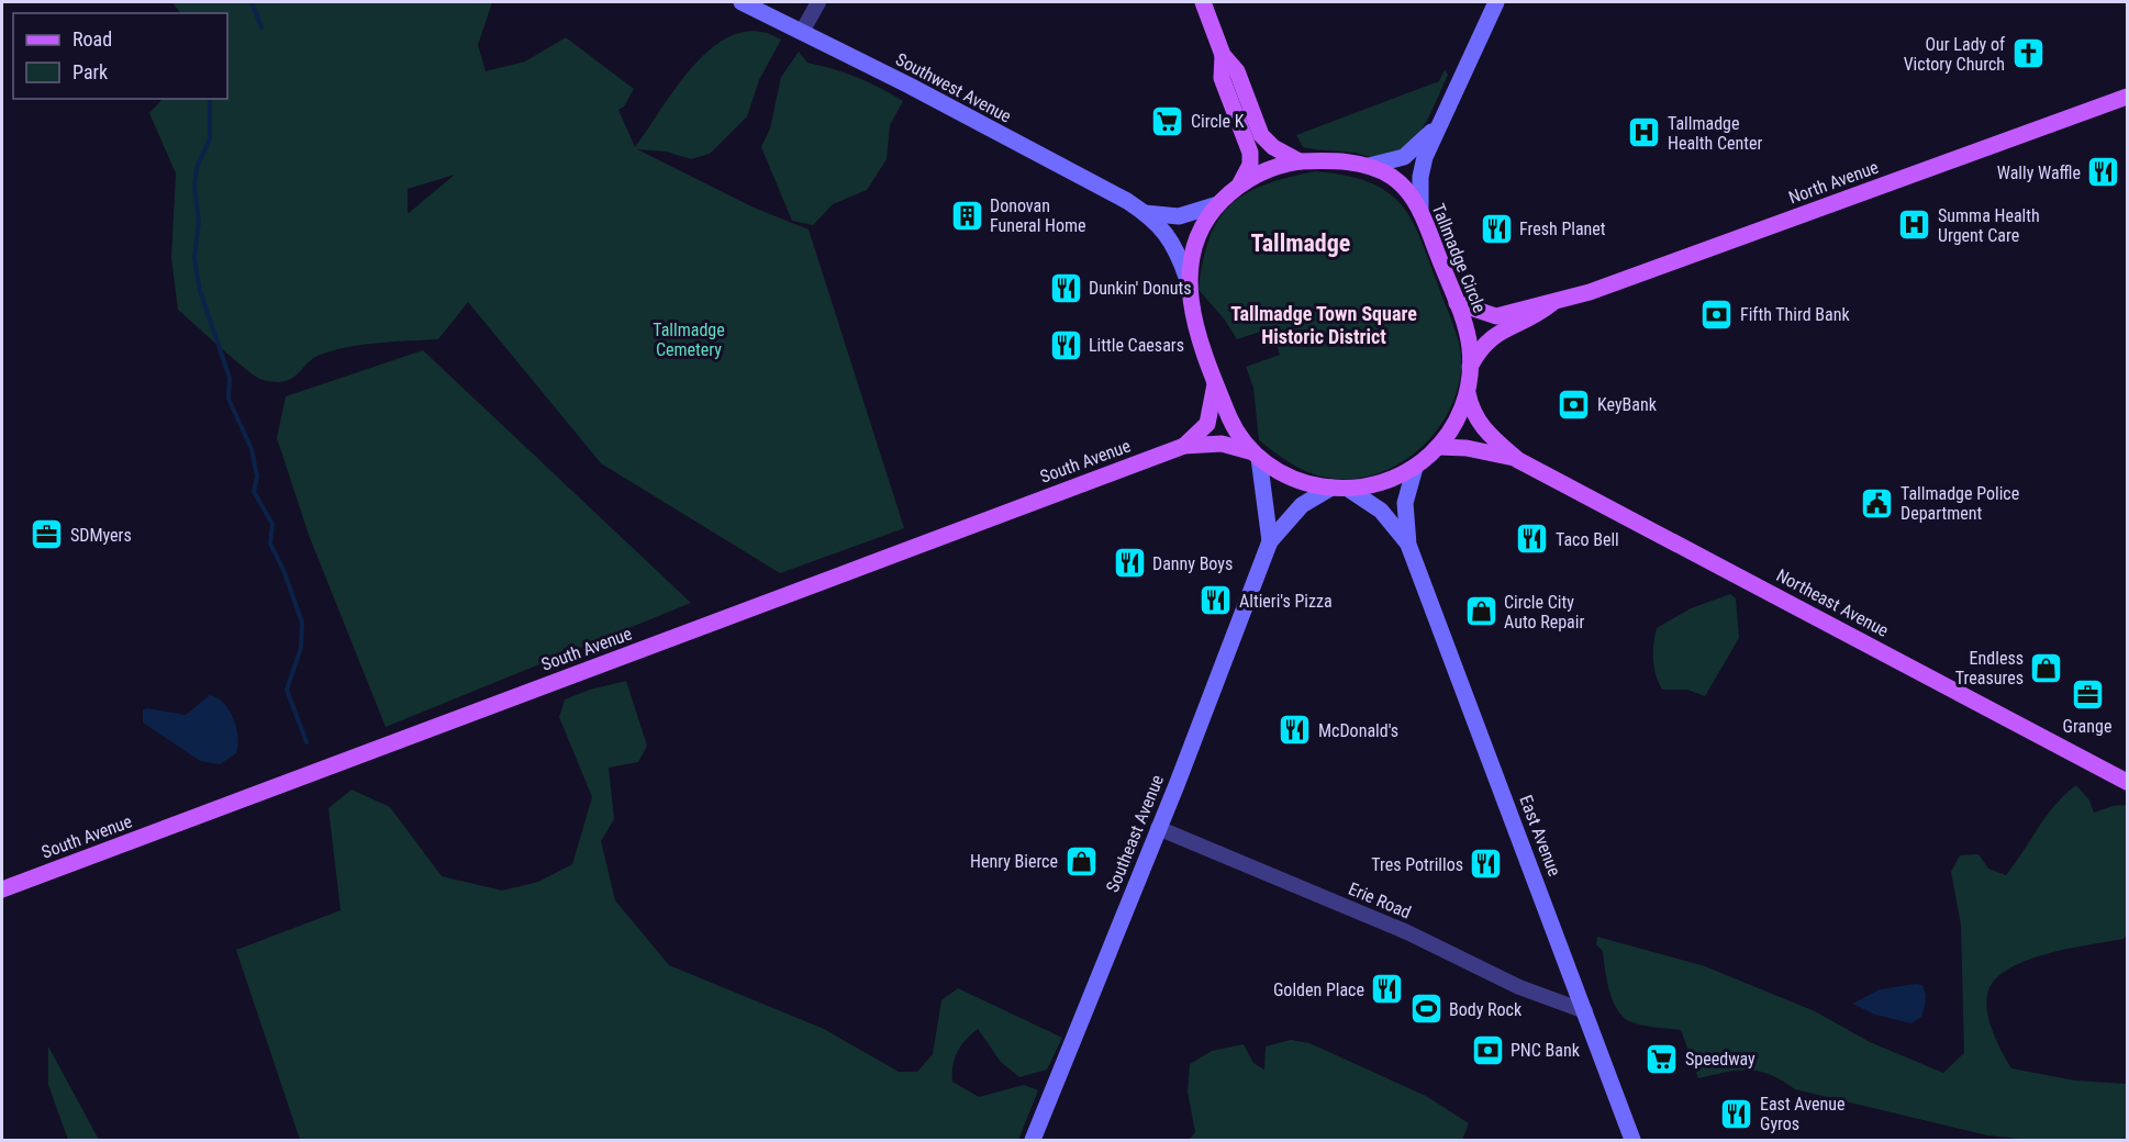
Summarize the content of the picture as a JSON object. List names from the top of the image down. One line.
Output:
{"streets":{"main road":["North Avenue","Tallmadge Circle","South Avenue","Northeast Avenue"],"street":["Southwest Avenue","Southeast Avenue","East Avenue","Erie Road"]},"crossings":[["Southwest Avenue","Tallmadge Circle"],["North Avenue","Tallmadge Circle"],["Tallmadge Circle","South Avenue"],["Tallmadge Circle","Northeast Avenue"],["Tallmadge Circle","Southeast Avenue"],["Tallmadge Circle","East Avenue"],["South Avenue","Southeast Avenue"],["Southeast Avenue","East Avenue"],["Southeast Avenue","Erie Road"],["East Avenue","Erie Road"]],"districts":["Tallmadge","Tallmadge Town Square Historic District"],"parks":["Tallmadge Cemetery"],"places":{"church":["Our Lady of Victory Church"],"supermarket":["Circle K","Speedway"],"hospital":["Tallmadge Health Center","Summa Health Urgent Care"],"restaurant":["Wally Waffle","Fresh Planet","Dunkin' Donuts","Little Caesars","Taco Bell","Danny Boys","Altieri's Pizza","McDonald's","Tres Potrillos","Golden Place","East Avenue Gyros"],"building":["Donovan Funeral Home"],"bank":["Fifth Third Bank","KeyBank","PNC Bank"],"public building":["Tallmadge Police Department"],"office":["SDMyers","Grange"],"shop":["Circle City Auto Repair","Endless Treasures","Henry Bierce"],"sports":["Body Rock"]},"legend":["Road","Park"]}
